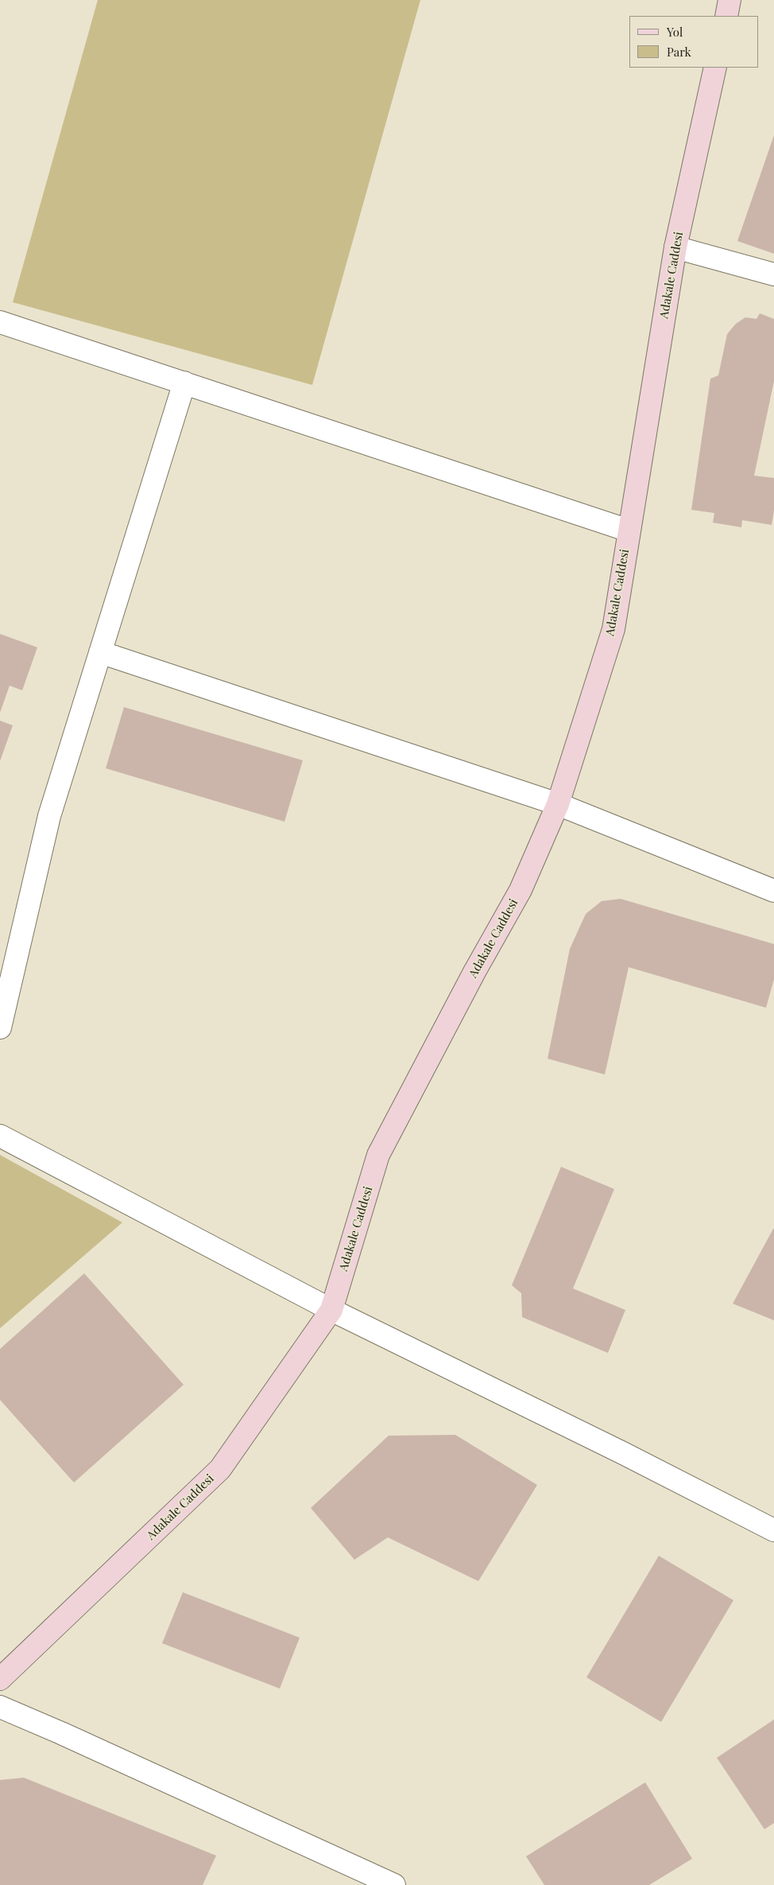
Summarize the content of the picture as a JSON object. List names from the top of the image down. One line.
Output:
{"streets":{"street":["Adakale Caddesi"]},"legend":["Yol","Park"]}
